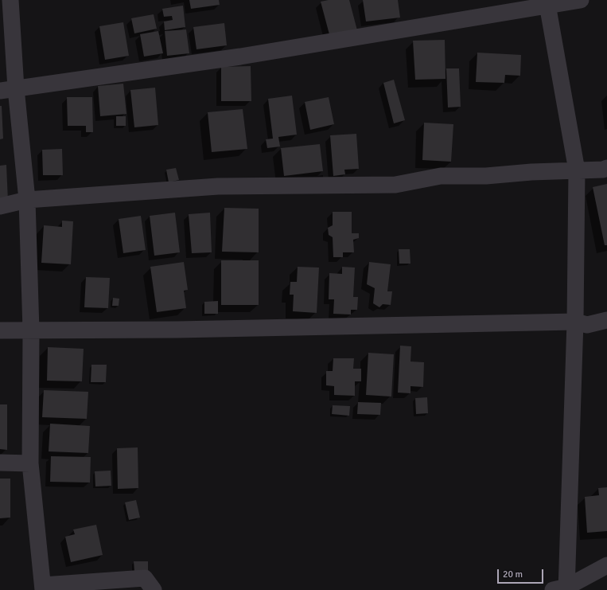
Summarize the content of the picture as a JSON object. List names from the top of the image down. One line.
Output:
{"scale_bar":"20 m"}
